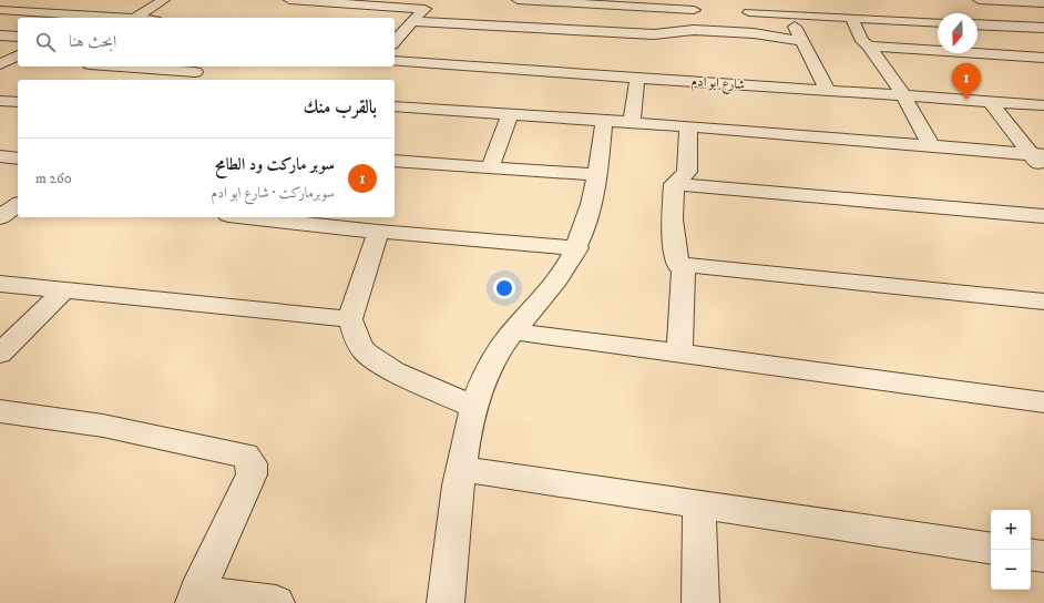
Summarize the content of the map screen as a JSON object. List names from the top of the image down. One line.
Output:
{"streets":{"street":["شارع ابو ادم"]},"north":"bottom","page":{"search":"ابحث هنا","pins":"1","heading":"بالقرب منك","list":[{"mark":"1","name":"سوبر ماركت ود الطامح","note":"سوبرماركت · شارع ابو ادم","value":"260 m"}],"map_buttons":["+","−"]}}
